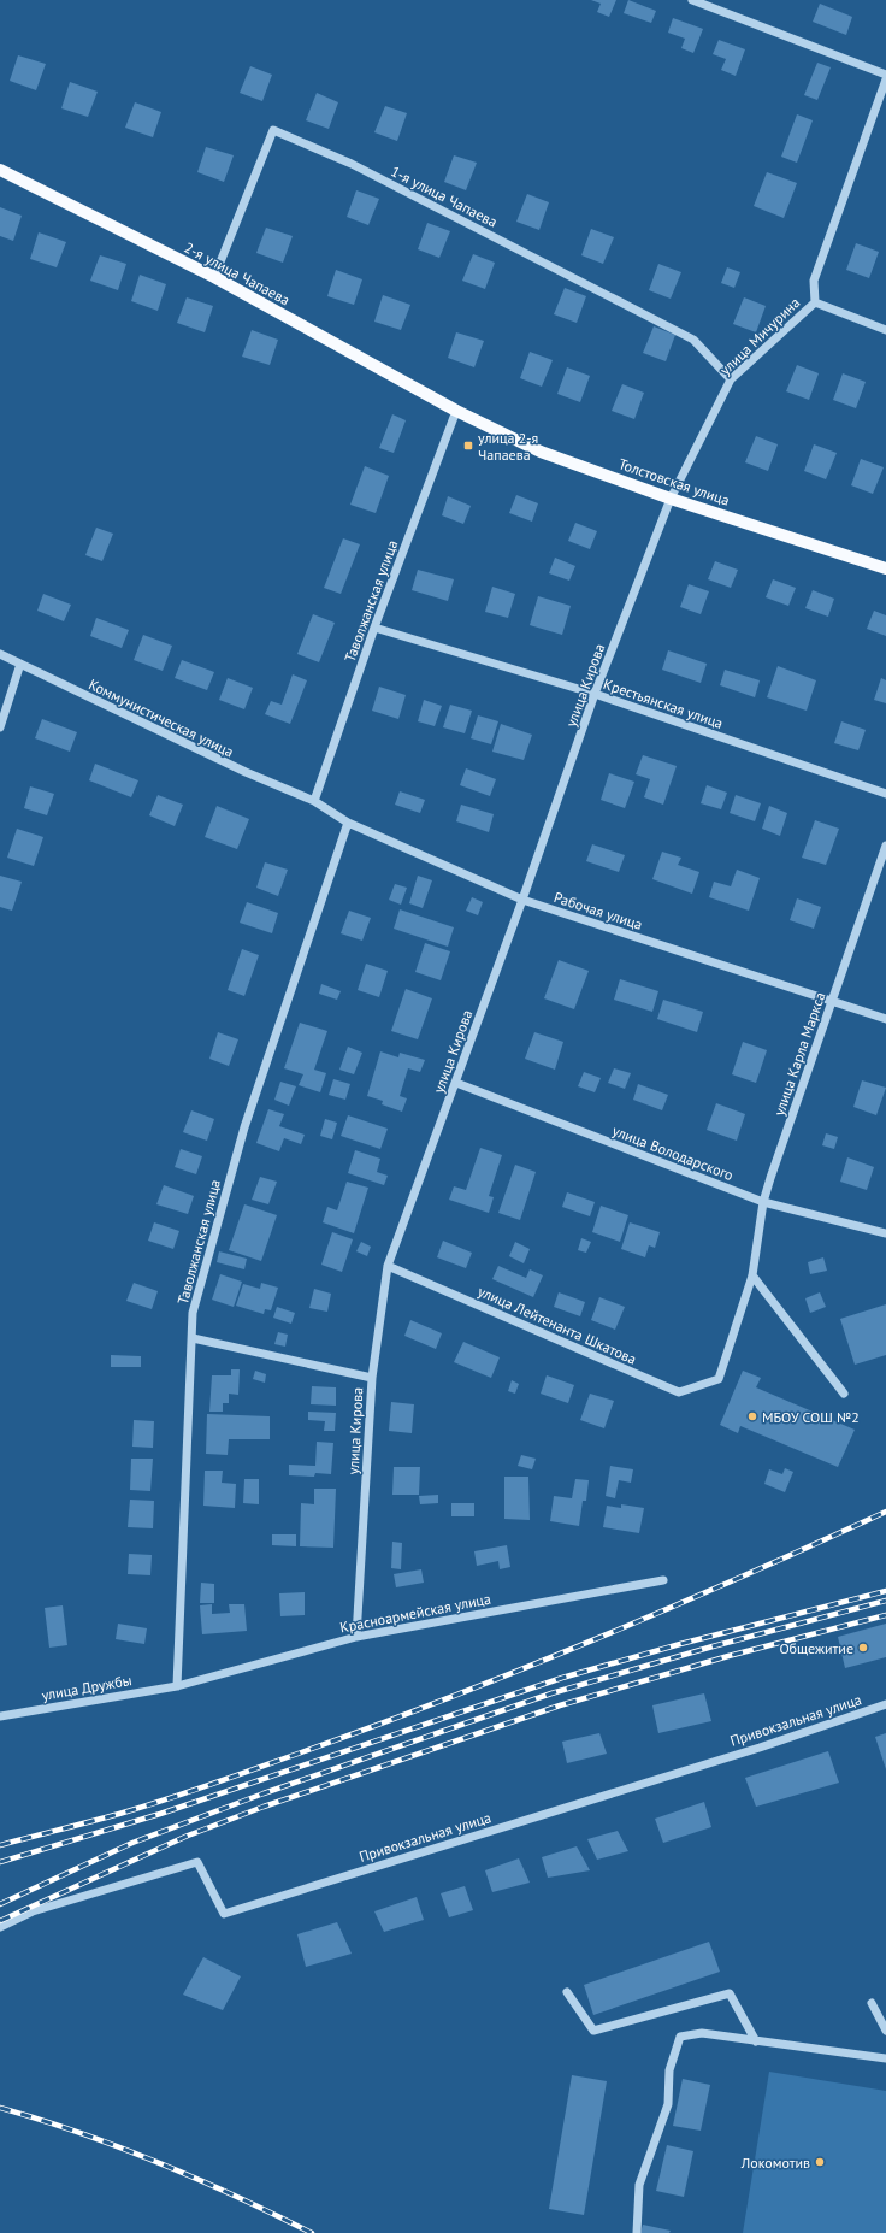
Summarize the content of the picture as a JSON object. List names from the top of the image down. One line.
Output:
{"streets":{"main road":["2-я улица Чапаева","Толстовская улица"],"street":["1-я улица Чапаева","улица Мичурина","Таволжанская улица","улица Кирова","Крестьянская улица","Коммунистическая улица","Рабочая улица","улица Карла Маркса","улица Володарского","улица Лейтенанта Шкатова","Красноармейская улица","улица Дружбы","Привокзальная улица"]},"crossings":[["1-я улица Чапаева","2-я улица Чапаева"],["1-я улица Чапаева","улица Мичурина"],["2-я улица Чапаева","Толстовская улица"],["2-я улица Чапаева","Таволжанская улица"],["улица Мичурина","Толстовская улица"],["улица Мичурина","улица Кирова"],["Толстовская улица","Таволжанская улица"],["Толстовская улица","улица Кирова"],["Таволжанская улица","Крестьянская улица"],["Таволжанская улица","Коммунистическая улица"],["Таволжанская улица","Рабочая улица"],["Таволжанская улица","Красноармейская улица"],["Таволжанская улица","улица Дружбы"],["улица Кирова","Крестьянская улица"],["улица Кирова","Рабочая улица"],["улица Кирова","улица Володарского"],["улица Кирова","улица Лейтенанта Шкатова"],["улица Кирова","Красноармейская улица"],["Коммунистическая улица","Рабочая улица"],["Рабочая улица","улица Карла Маркса"],["улица Карла Маркса","улица Володарского"],["улица Карла Маркса","улица Лейтенанта Шкатова"],["Красноармейская улица","улица Дружбы"]],"places":{"transit":["улица 2-я Чапаева"],"other":["МБОУ СОШ №2","Общежитие","Локомотив"]}}
